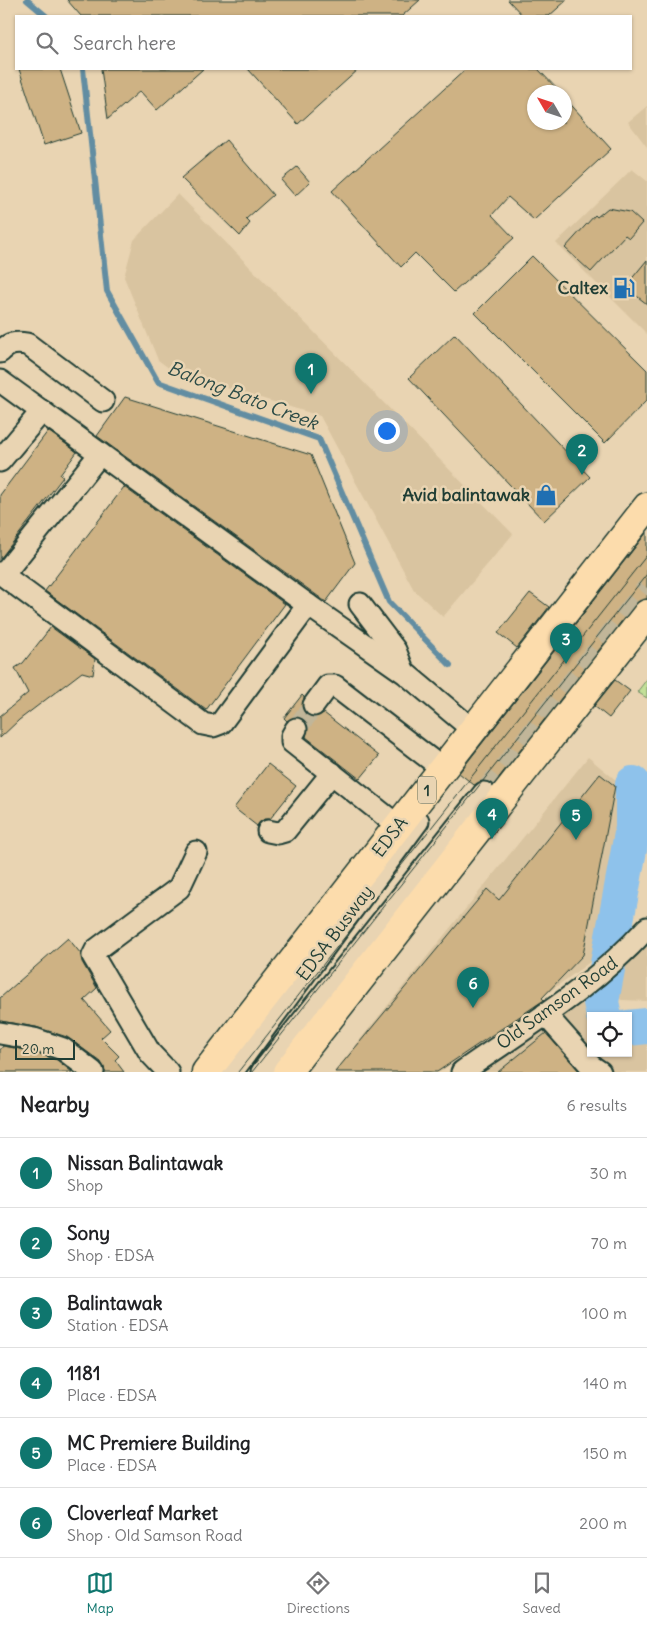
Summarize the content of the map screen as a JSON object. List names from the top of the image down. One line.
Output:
{"streets":{"highway":["1","EDSA"],"street":["EDSA Busway","Old Samson Road"]},"crossings":[["EDSA","EDSA Busway"]],"water":["Balong Bato Creek"],"places":{"fuel station":["Caltex"],"shop":["Avid balintawak"]},"scale_bar":"20 m","north":"top left","page":{"search":"Search here","pins":["1","2","3","4","5","6"],"scale":"20 m","heading":["Nearby","6 results"],"list":[{"mark":"1","name":"Nissan Balintawak","note":"Shop","value":"30 m"},{"mark":"2","name":"Sony","note":"Shop · EDSA","value":"70 m"},{"mark":"3","name":"Balintawak","note":"Station · EDSA","value":"100 m"},{"mark":"4","name":"1181","note":"Place · EDSA","value":"140 m"},{"mark":"5","name":"MC Premiere Building","note":"Place · EDSA","value":"150 m"},{"mark":"6","name":"Cloverleaf Market","note":"Shop · Old Samson Road","value":"200 m"}],"nav":["Map","Directions","Saved"]}}
